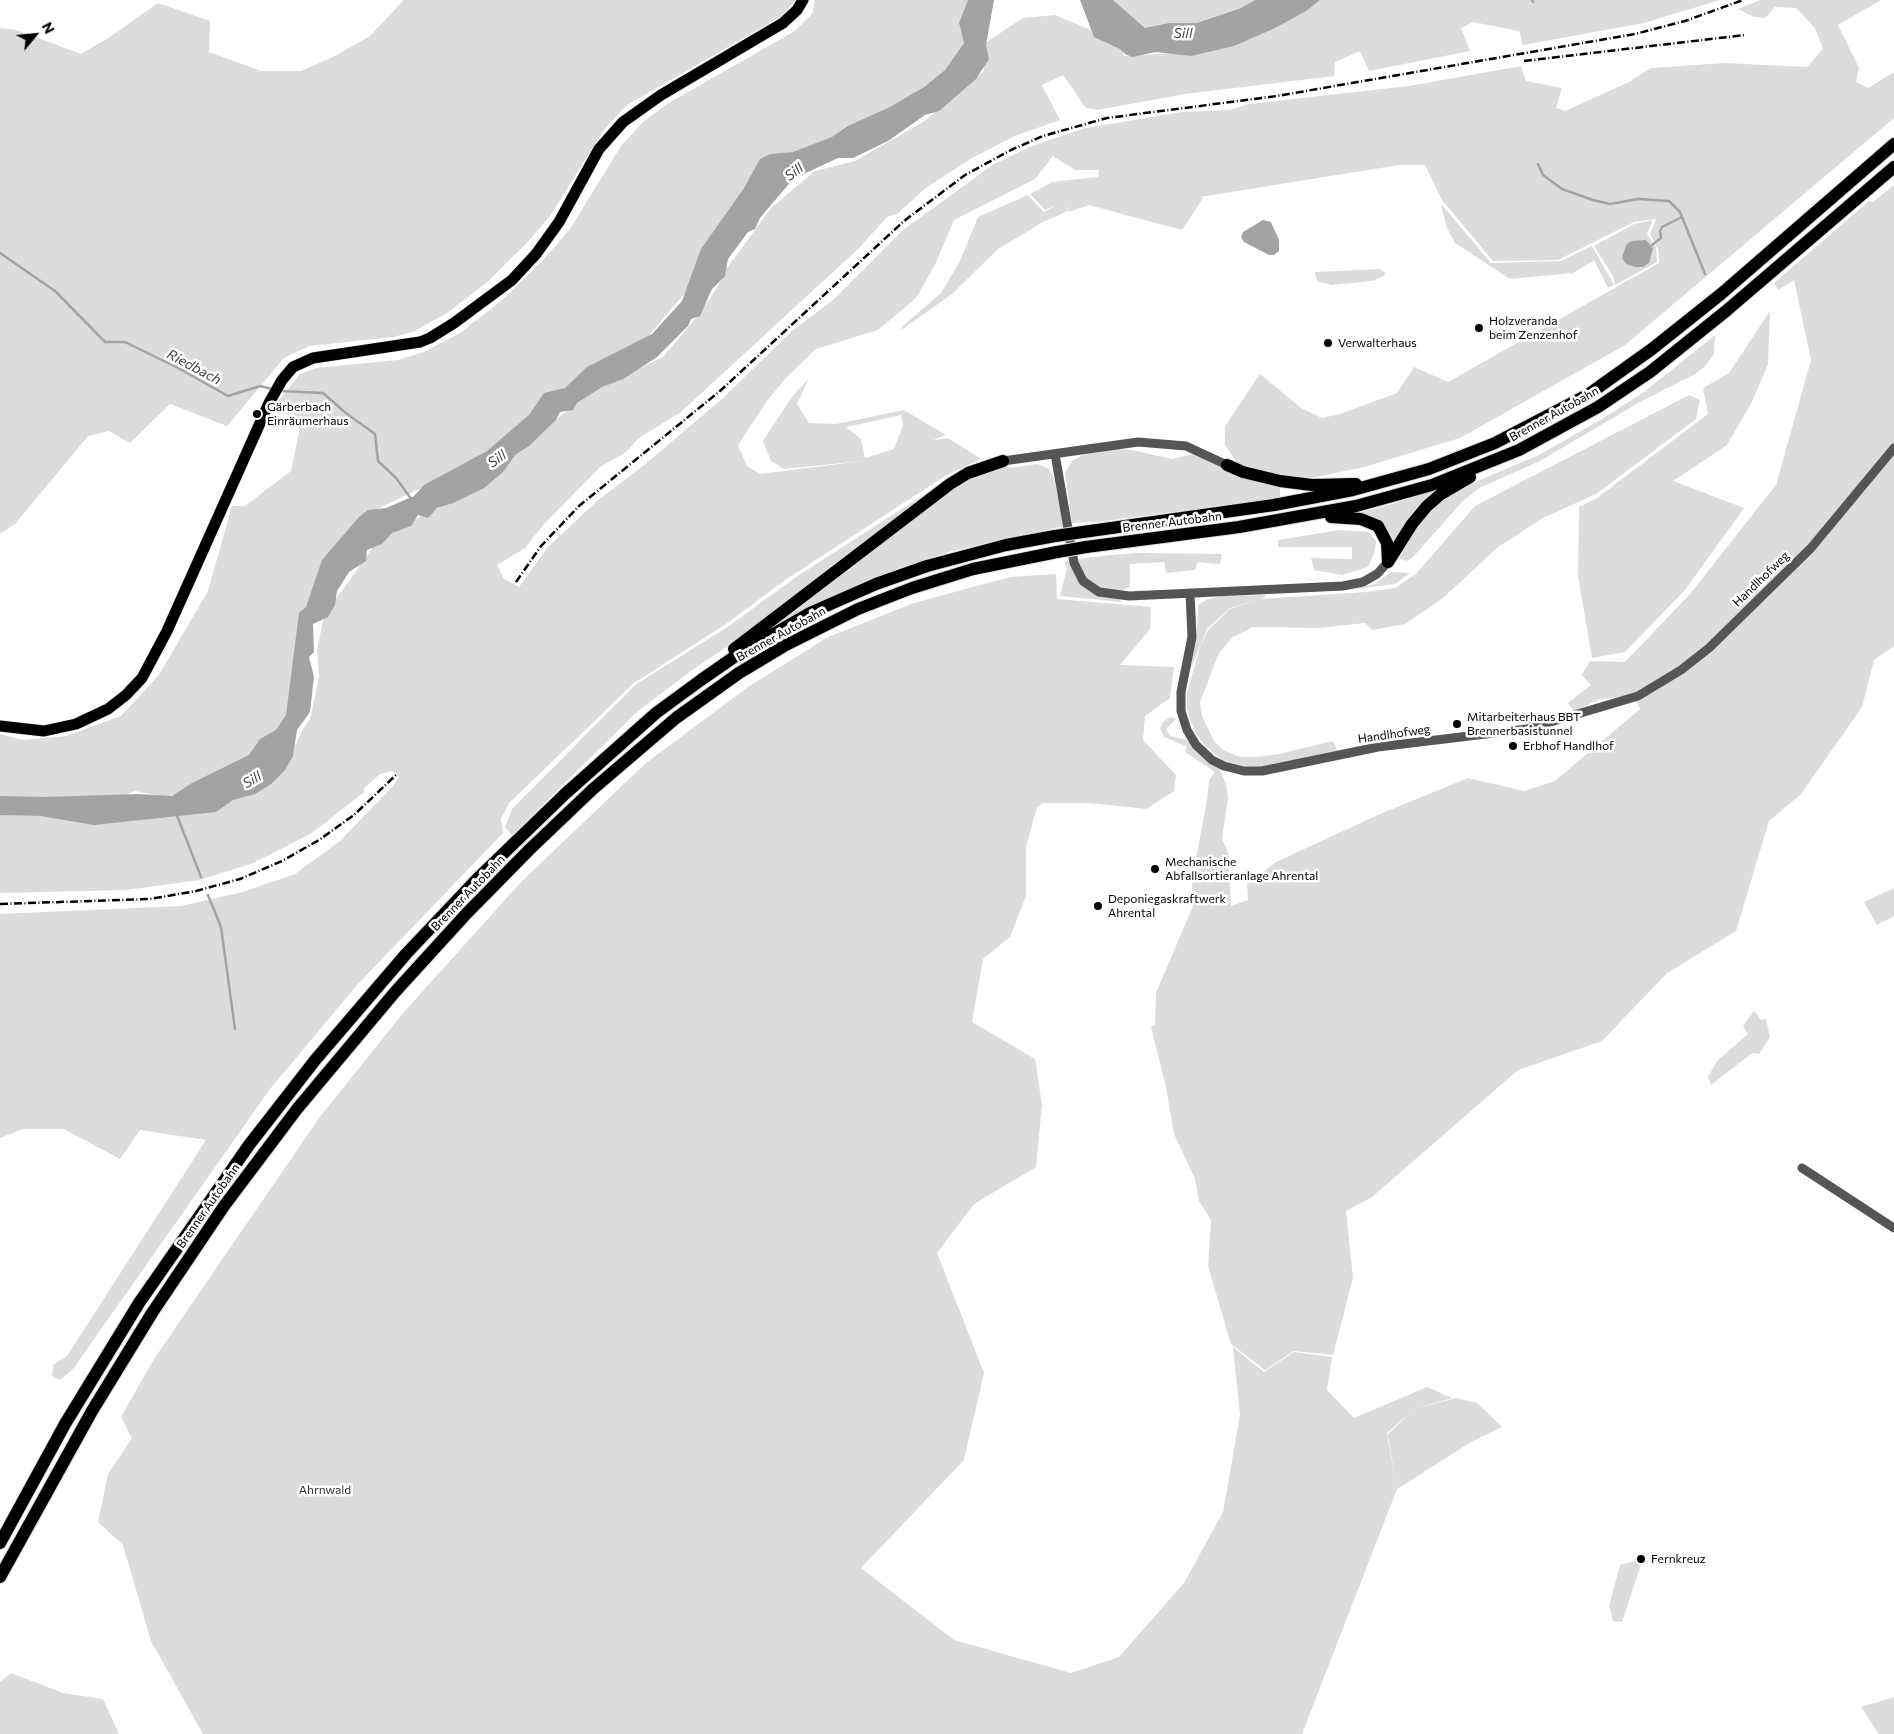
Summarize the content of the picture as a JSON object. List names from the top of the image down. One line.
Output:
{"streets":{"highway":["Brenner Autobahn"],"street":["Handlhofweg"]},"water":["Sill","Riedbach"],"parks":["Ahrnwald"],"places":["Holzveranda beim Zenzenhof","Verwalterhaus","Gärberbach Einräumerhaus","Mitarbeiterhaus BBT Brennerbasistunnel","Erbhof Handlhof","Mechanische Abfallsortieranlage Ahrental","Deponiegaskraftwerk Ahrental","Fernkreuz"],"north":"top right"}
